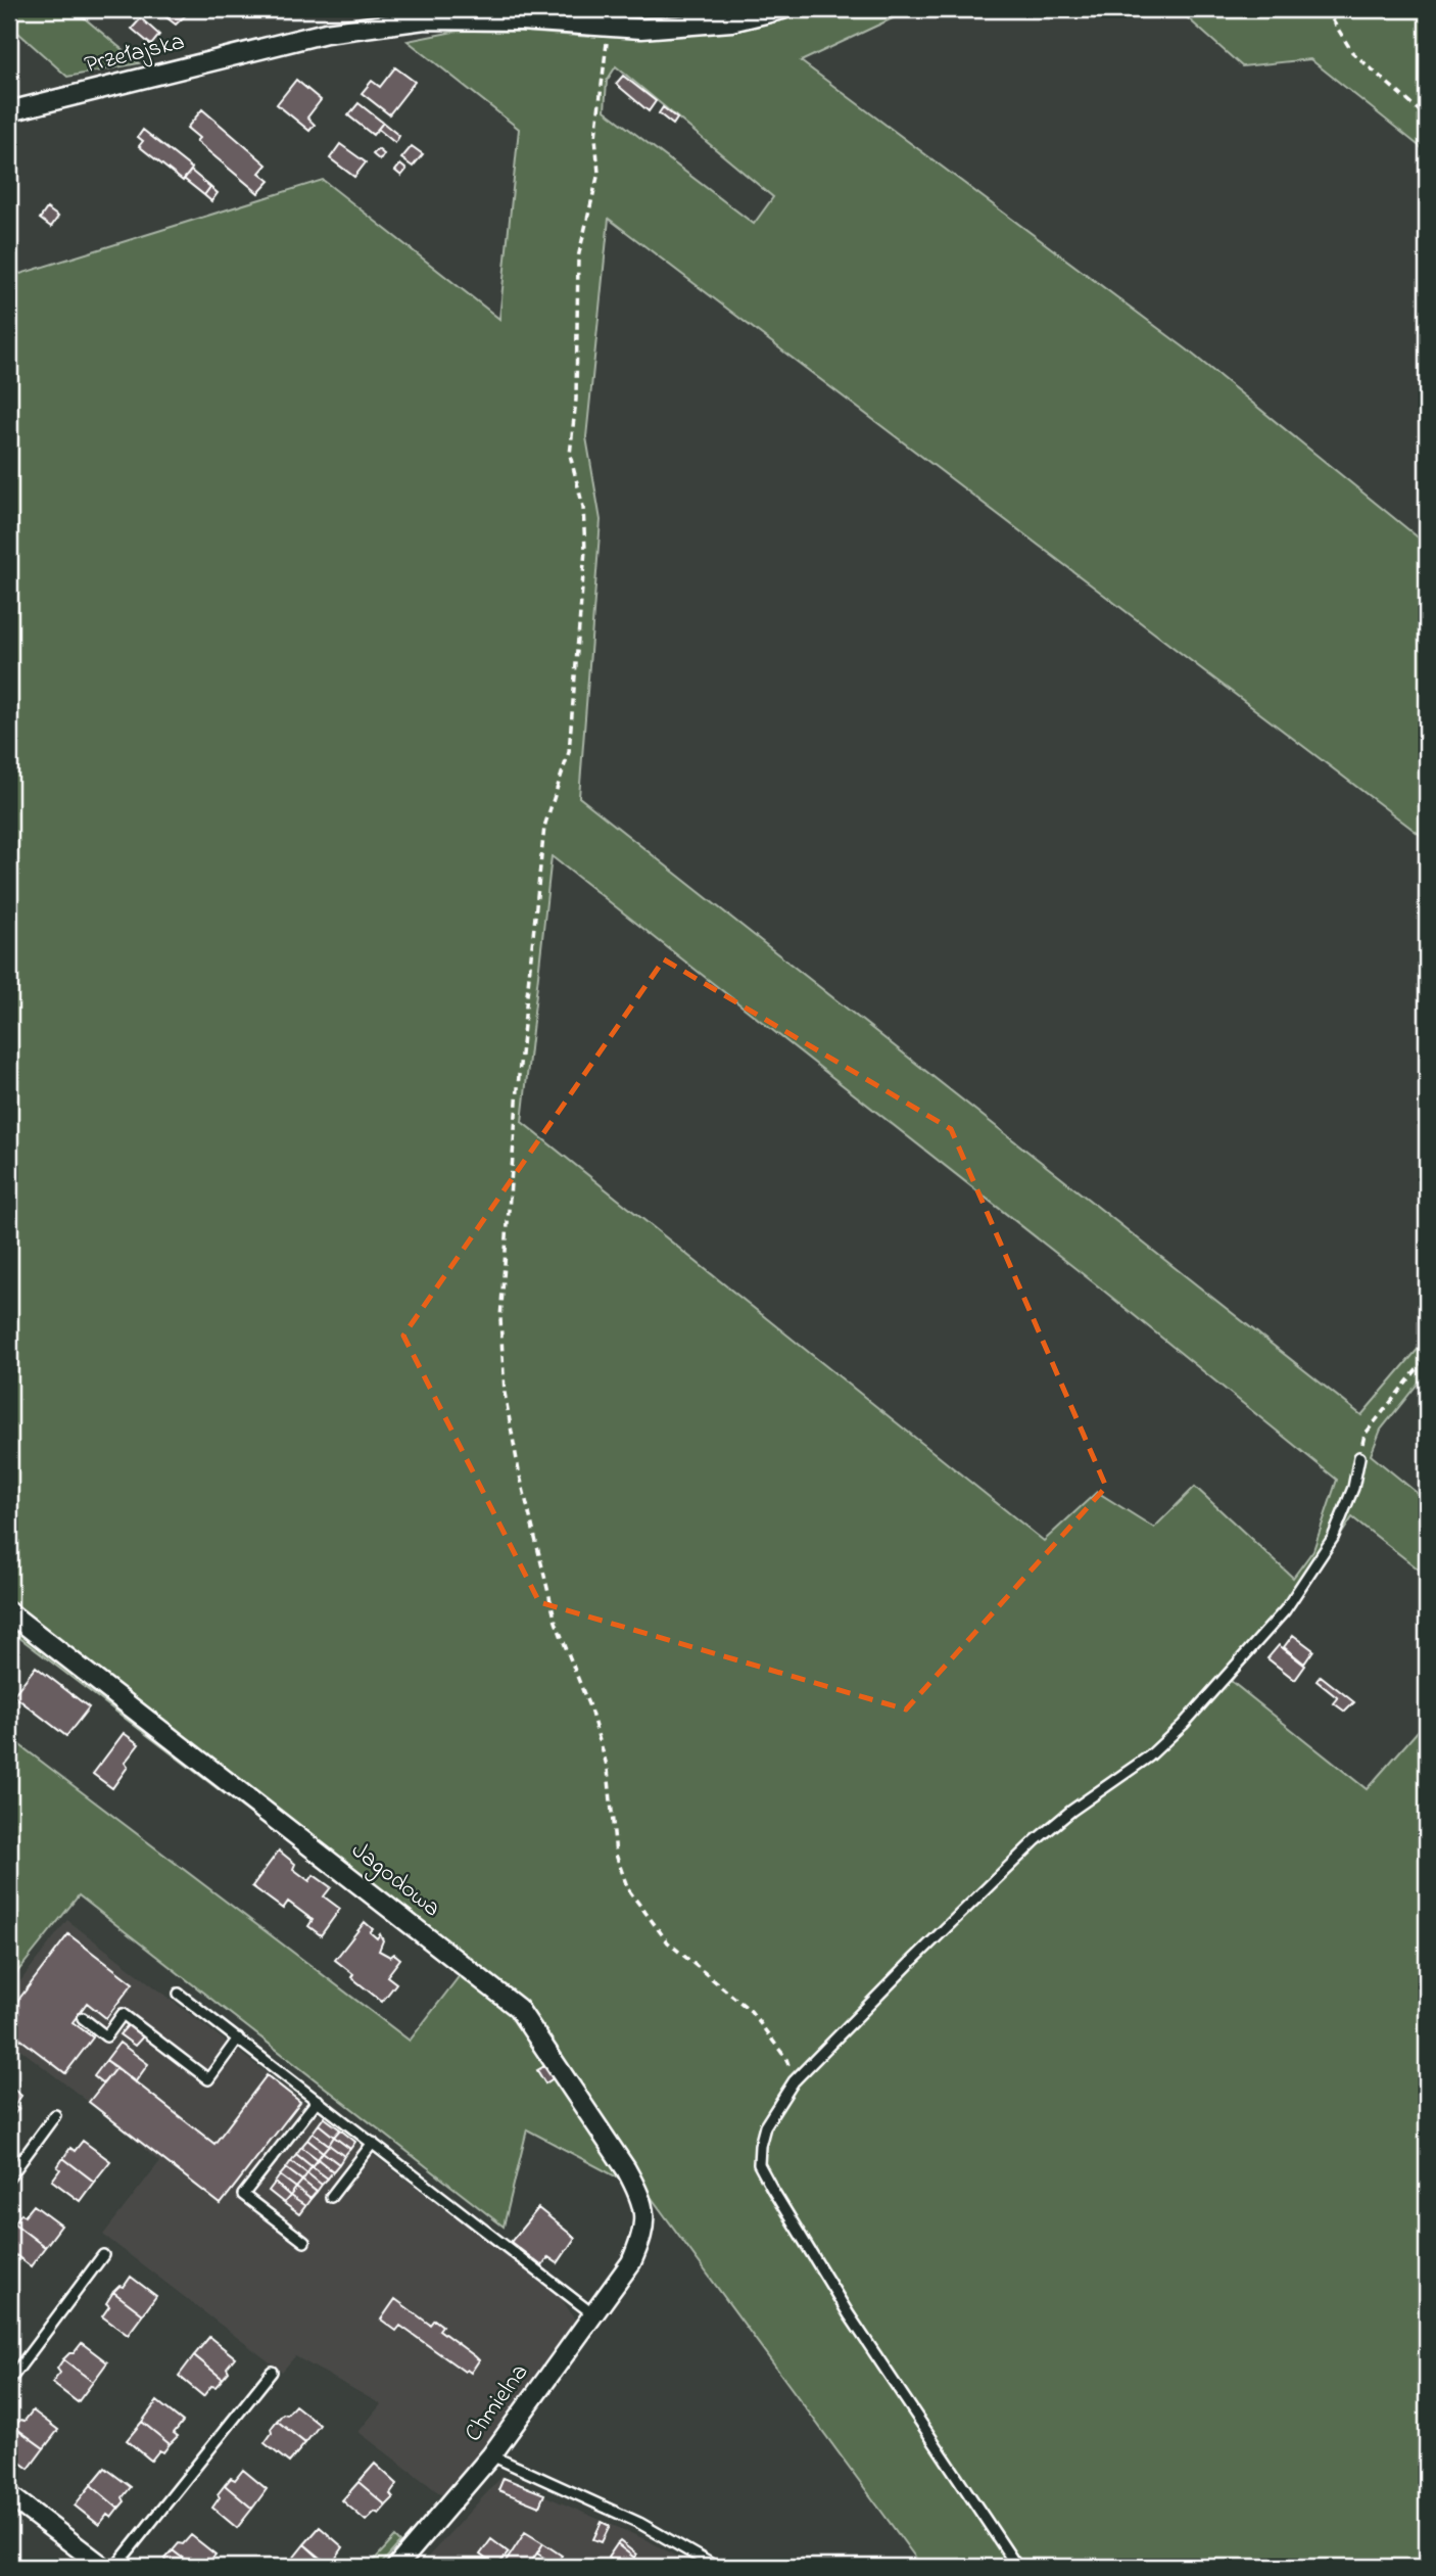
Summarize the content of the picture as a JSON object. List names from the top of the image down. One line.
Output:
{"streets":{"street":["Przełajska","Jagodowa","Chmielna"]},"crossings":[["Jagodowa","Chmielna"]]}
